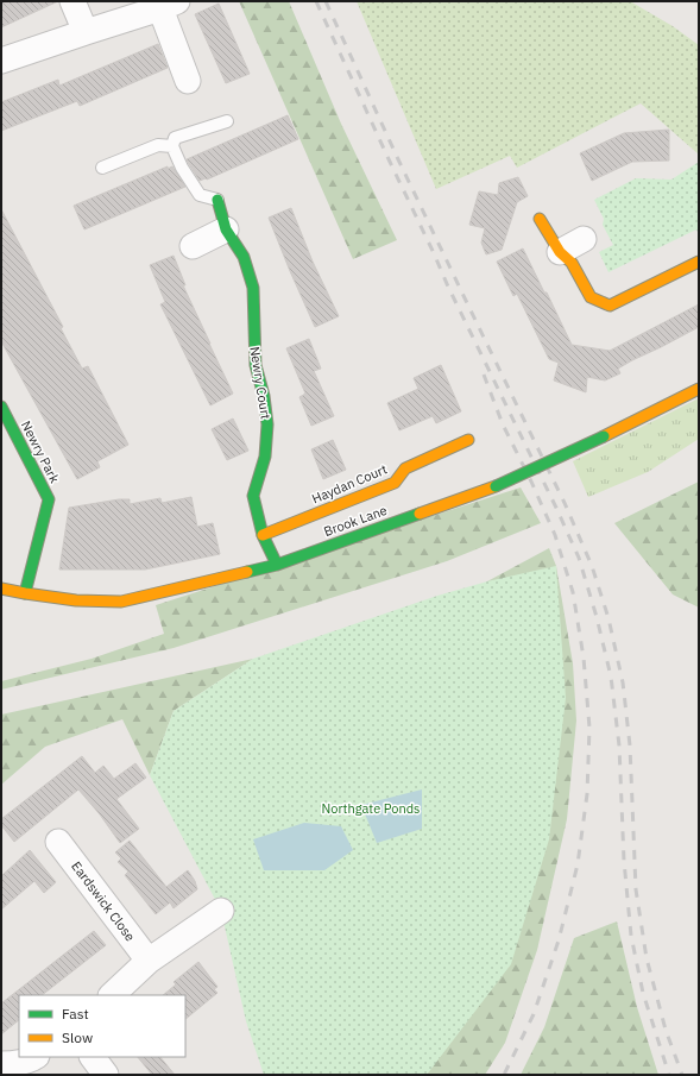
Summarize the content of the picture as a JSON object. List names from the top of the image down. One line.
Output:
{"streets":{"street":["Newry Court","Newry Park","Haydan Court","Brook Lane","Eardswick Close"]},"crossings":[["Newry Court","Haydan Court"],["Newry Court","Brook Lane"],["Newry Park","Brook Lane"]],"parks":["Northgate Ponds"],"legend":["Fast","Slow"]}
